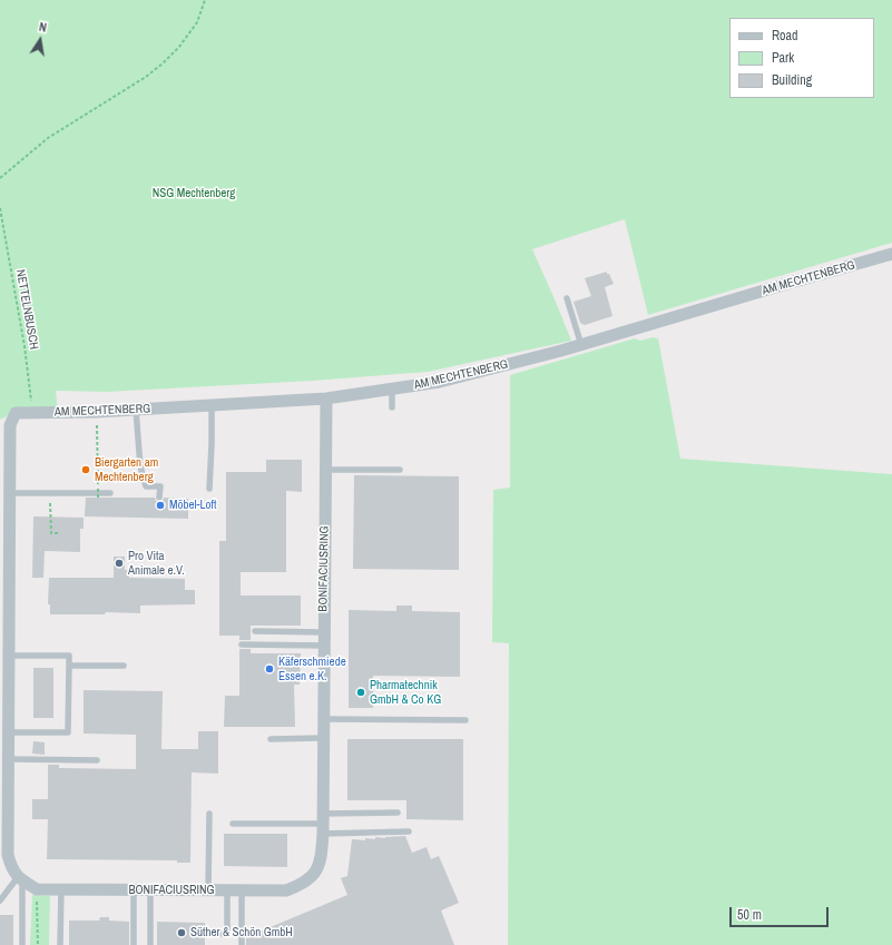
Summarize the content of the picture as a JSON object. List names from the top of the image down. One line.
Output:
{"streets":{"street":["AM MECHTENBERG","BONIFACIUSRING"],"path":["NETTELNBUSCH"]},"crossings":[["AM MECHTENBERG","NETTELNBUSCH"],["AM MECHTENBERG","BONIFACIUSRING"]],"parks":["NSG Mechtenberg"],"places":["Biergarten am Mechtenberg","Möbel-Loft","Pro Vita Animale e.V.","Käferschmiede Essen e.K.","Pharmatechnik GmbH & Co KG","Süther & Schön GmbH"],"legend":["Road","Park","Building"],"scale_bar":"50 m","north":"top"}
